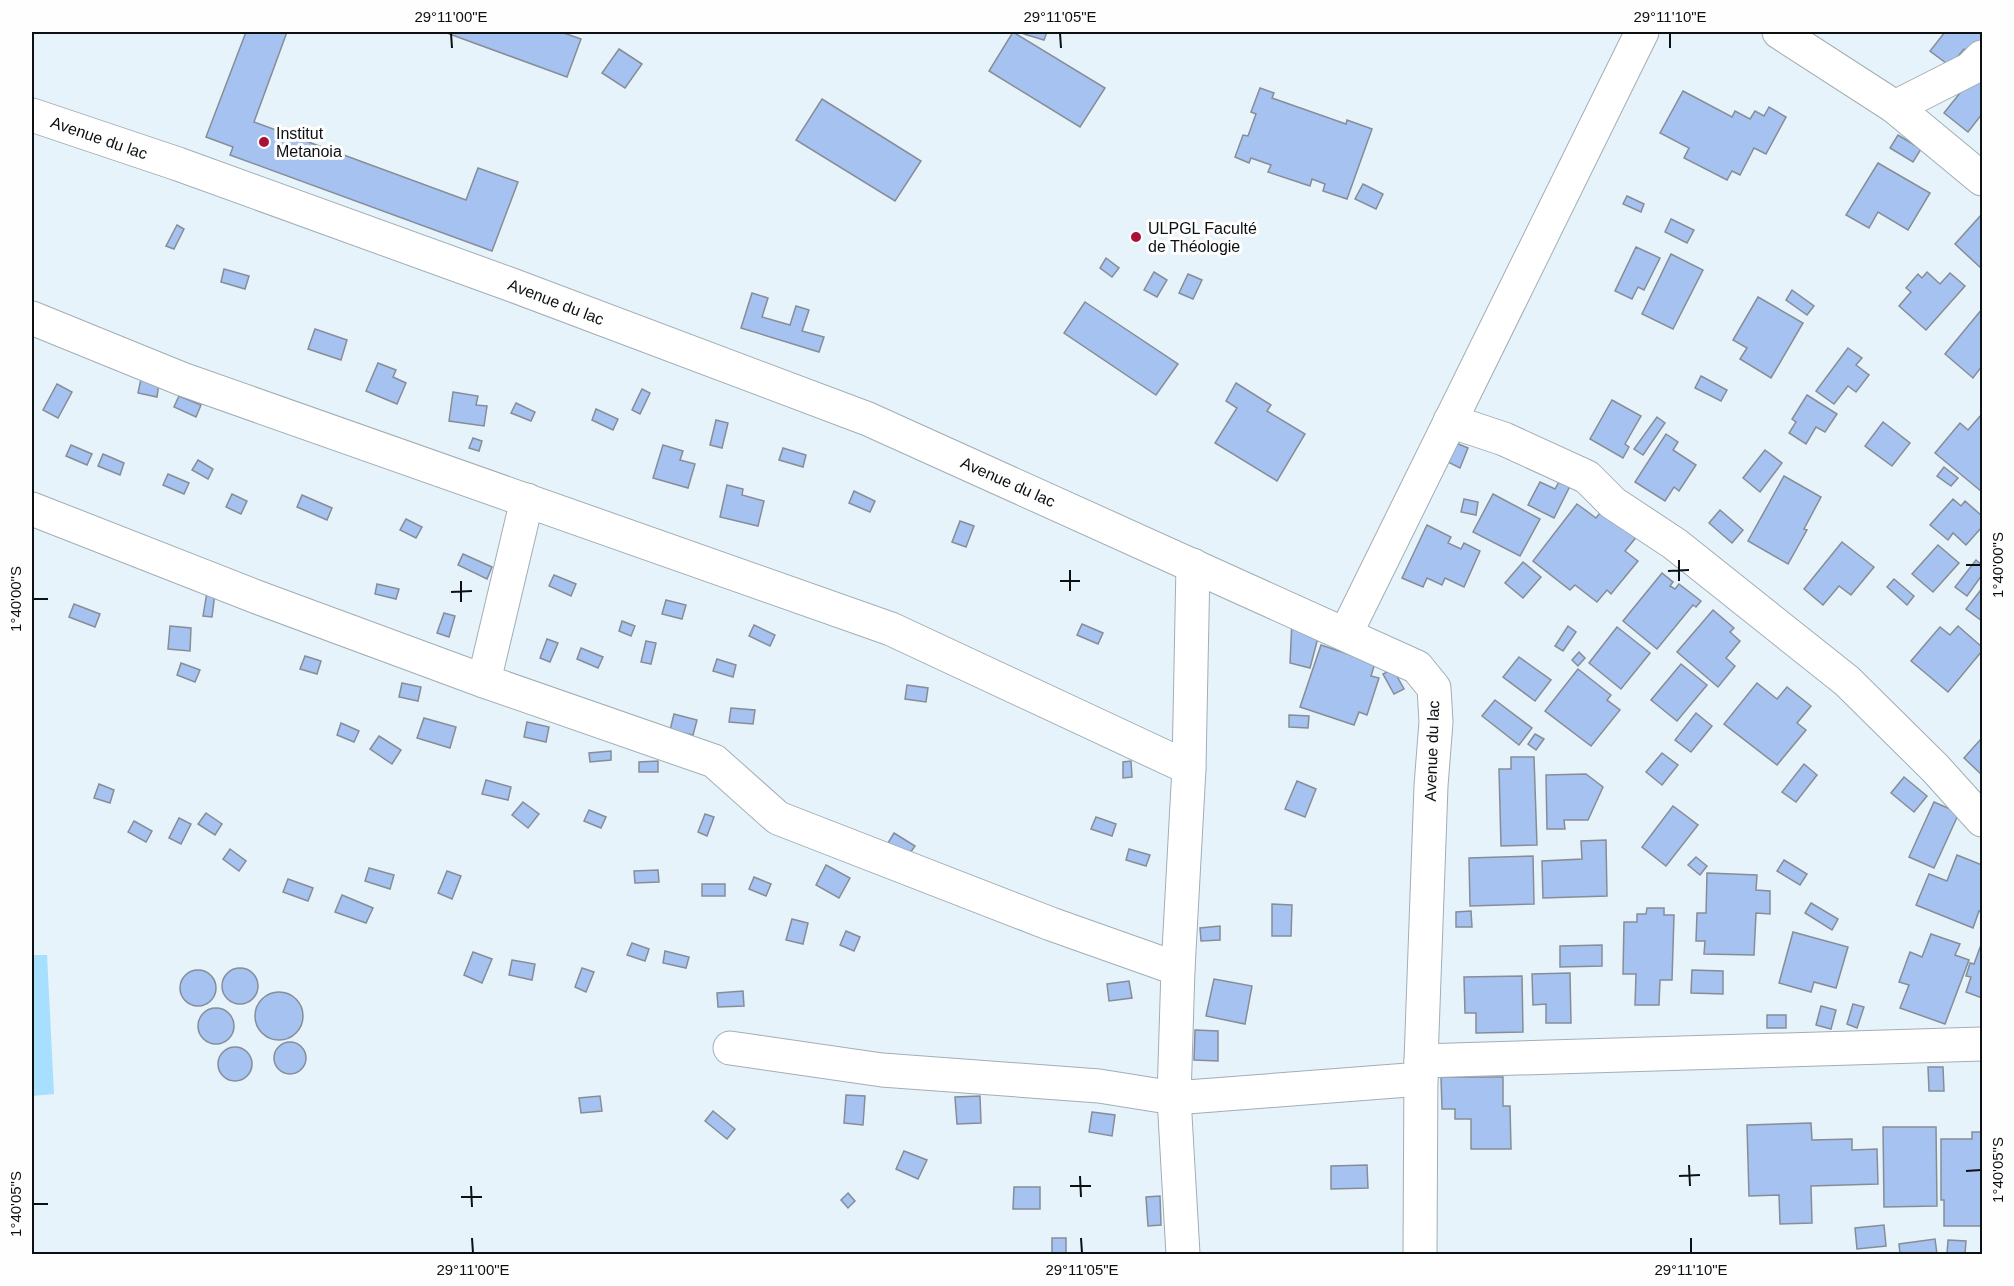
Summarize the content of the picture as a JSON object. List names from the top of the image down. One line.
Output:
{"streets":{"street":["Avenue du lac"]},"places":["Institut Metanoia","ULPGL Faculté de Théologie"],"coordinates":["29°11'00\"E","29°11'05\"E","29°11'10\"E","1°40'00\"S","1°40'05\"S"]}
